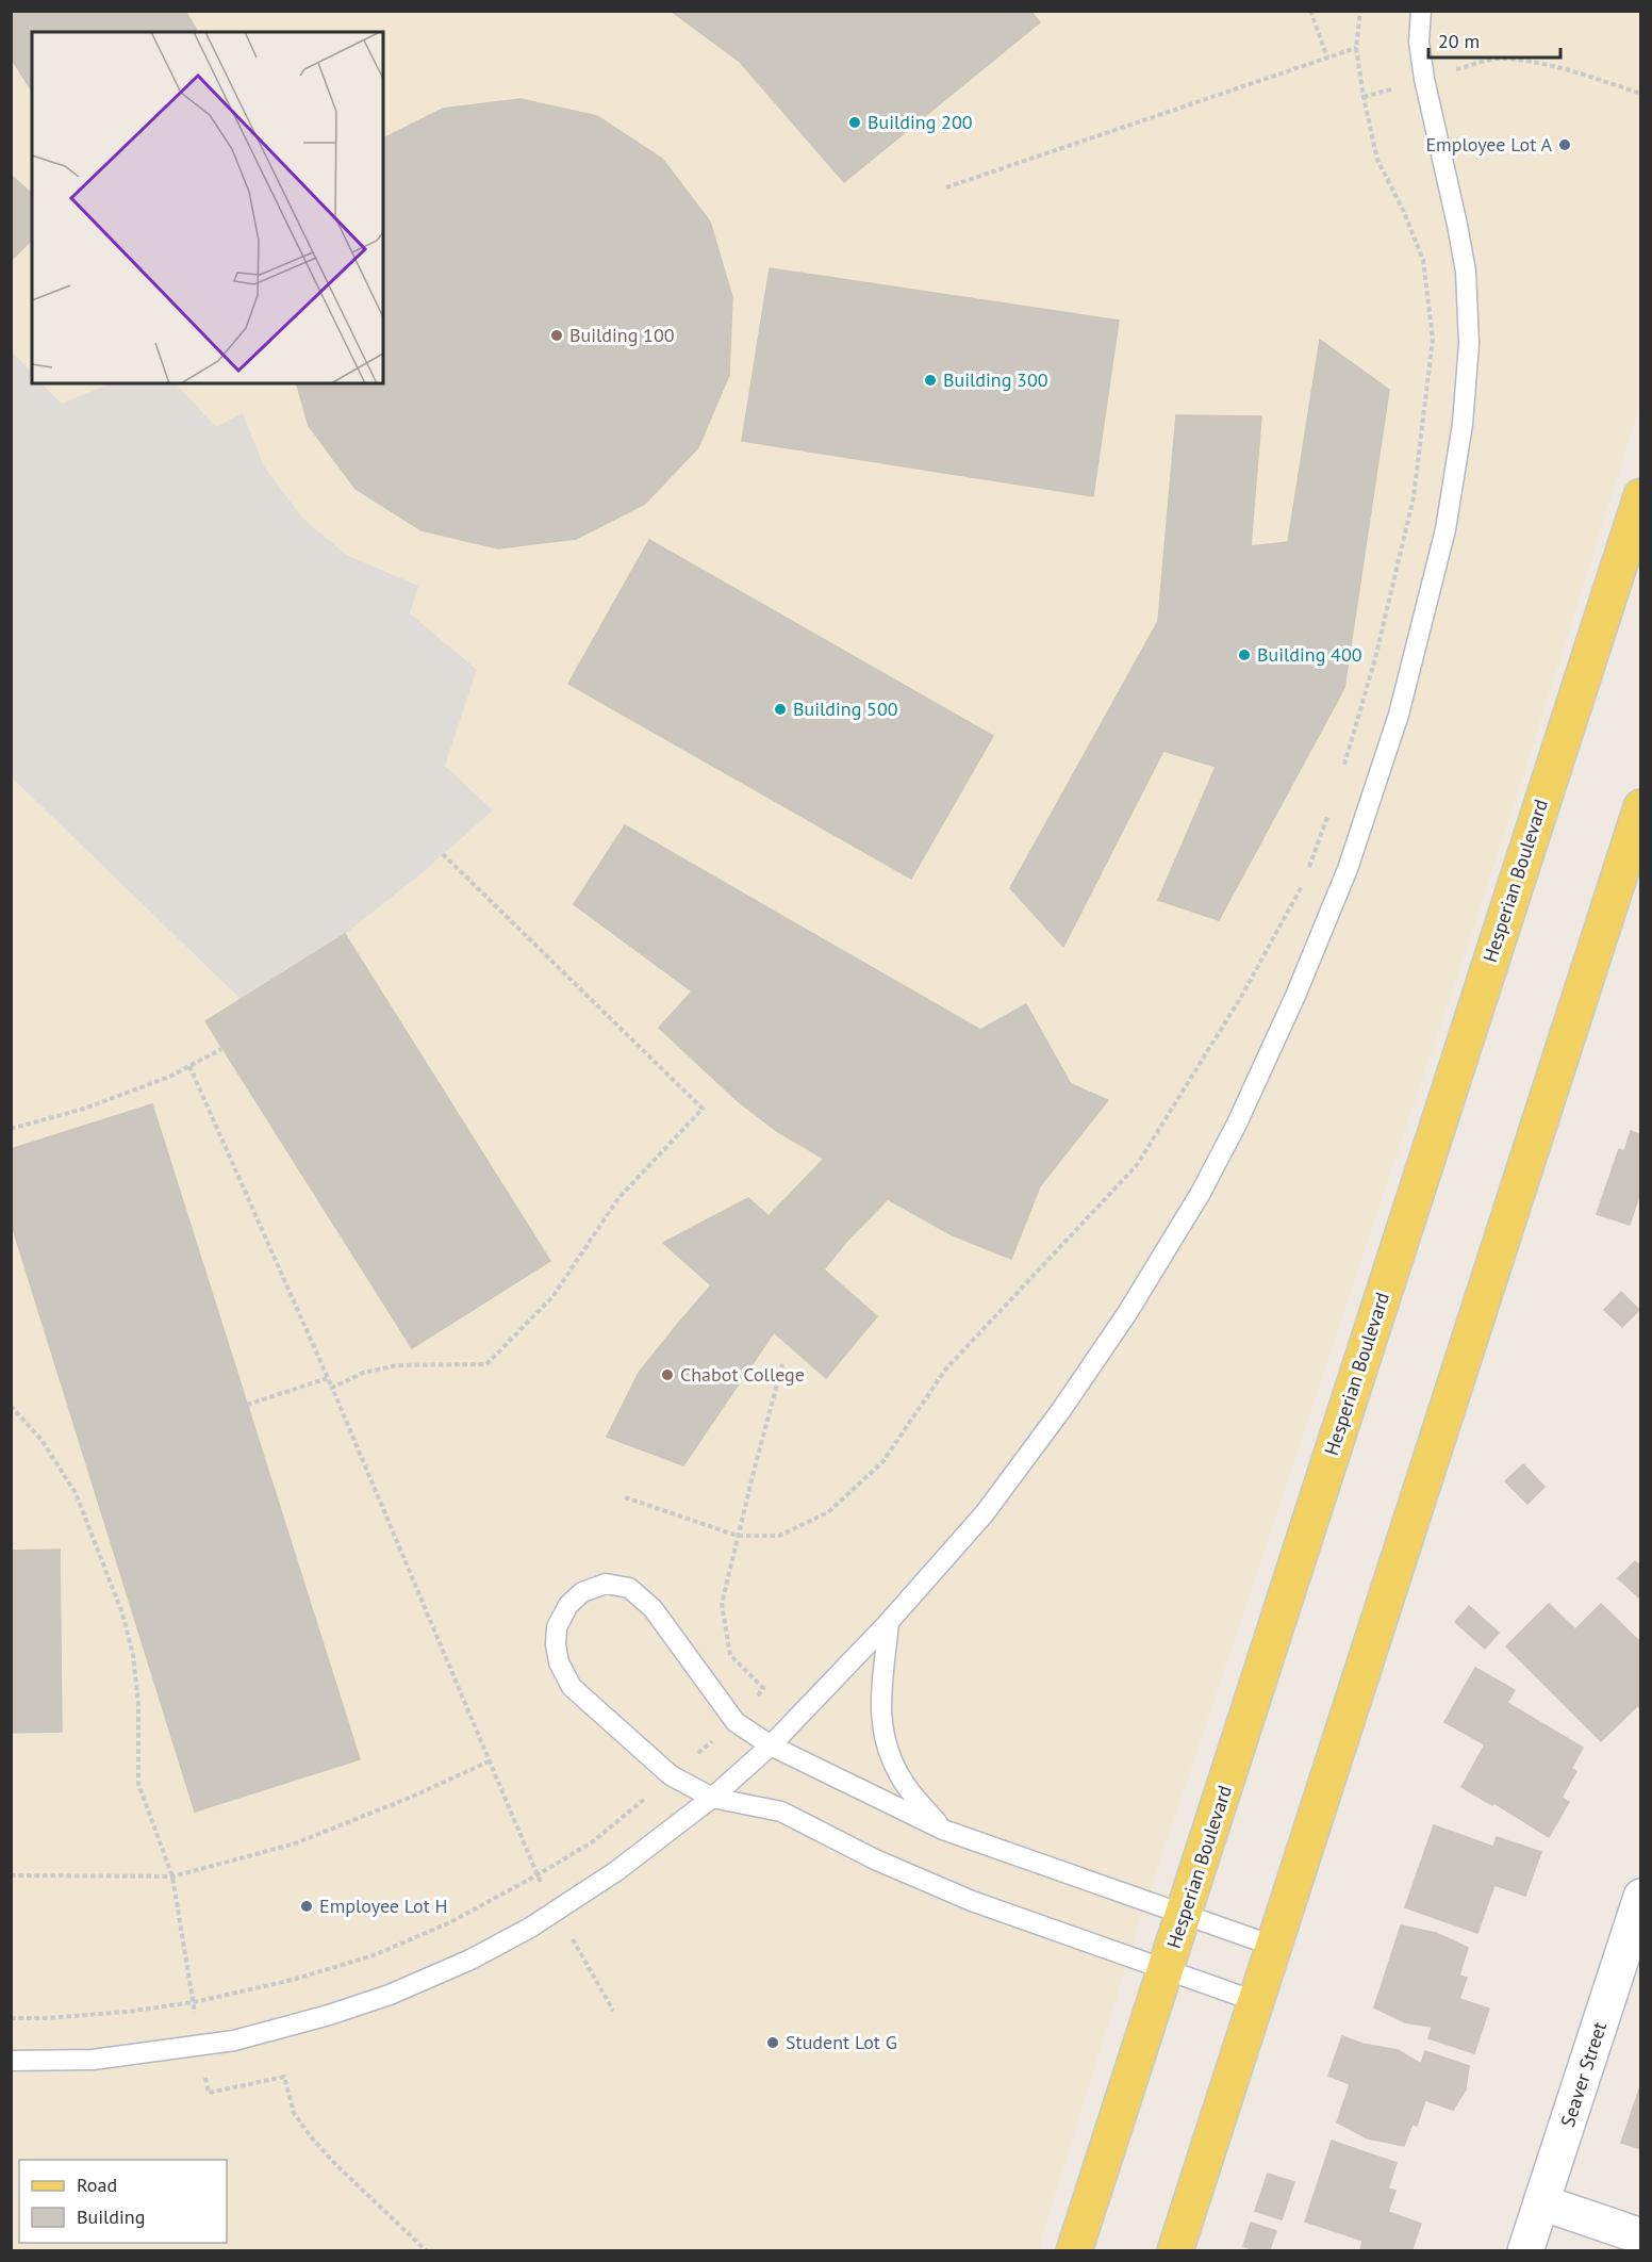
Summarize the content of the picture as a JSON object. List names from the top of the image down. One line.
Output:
{"streets":{"main road":["Hesperian Boulevard"],"street":["Seaver Street"]},"places":["Building 200","Employee Lot A","Building 100","Building 300","Building 400","Building 500","Chabot College","Employee Lot H","Student Lot G"],"legend":["Road","Building"],"scale_bar":"20 m"}
